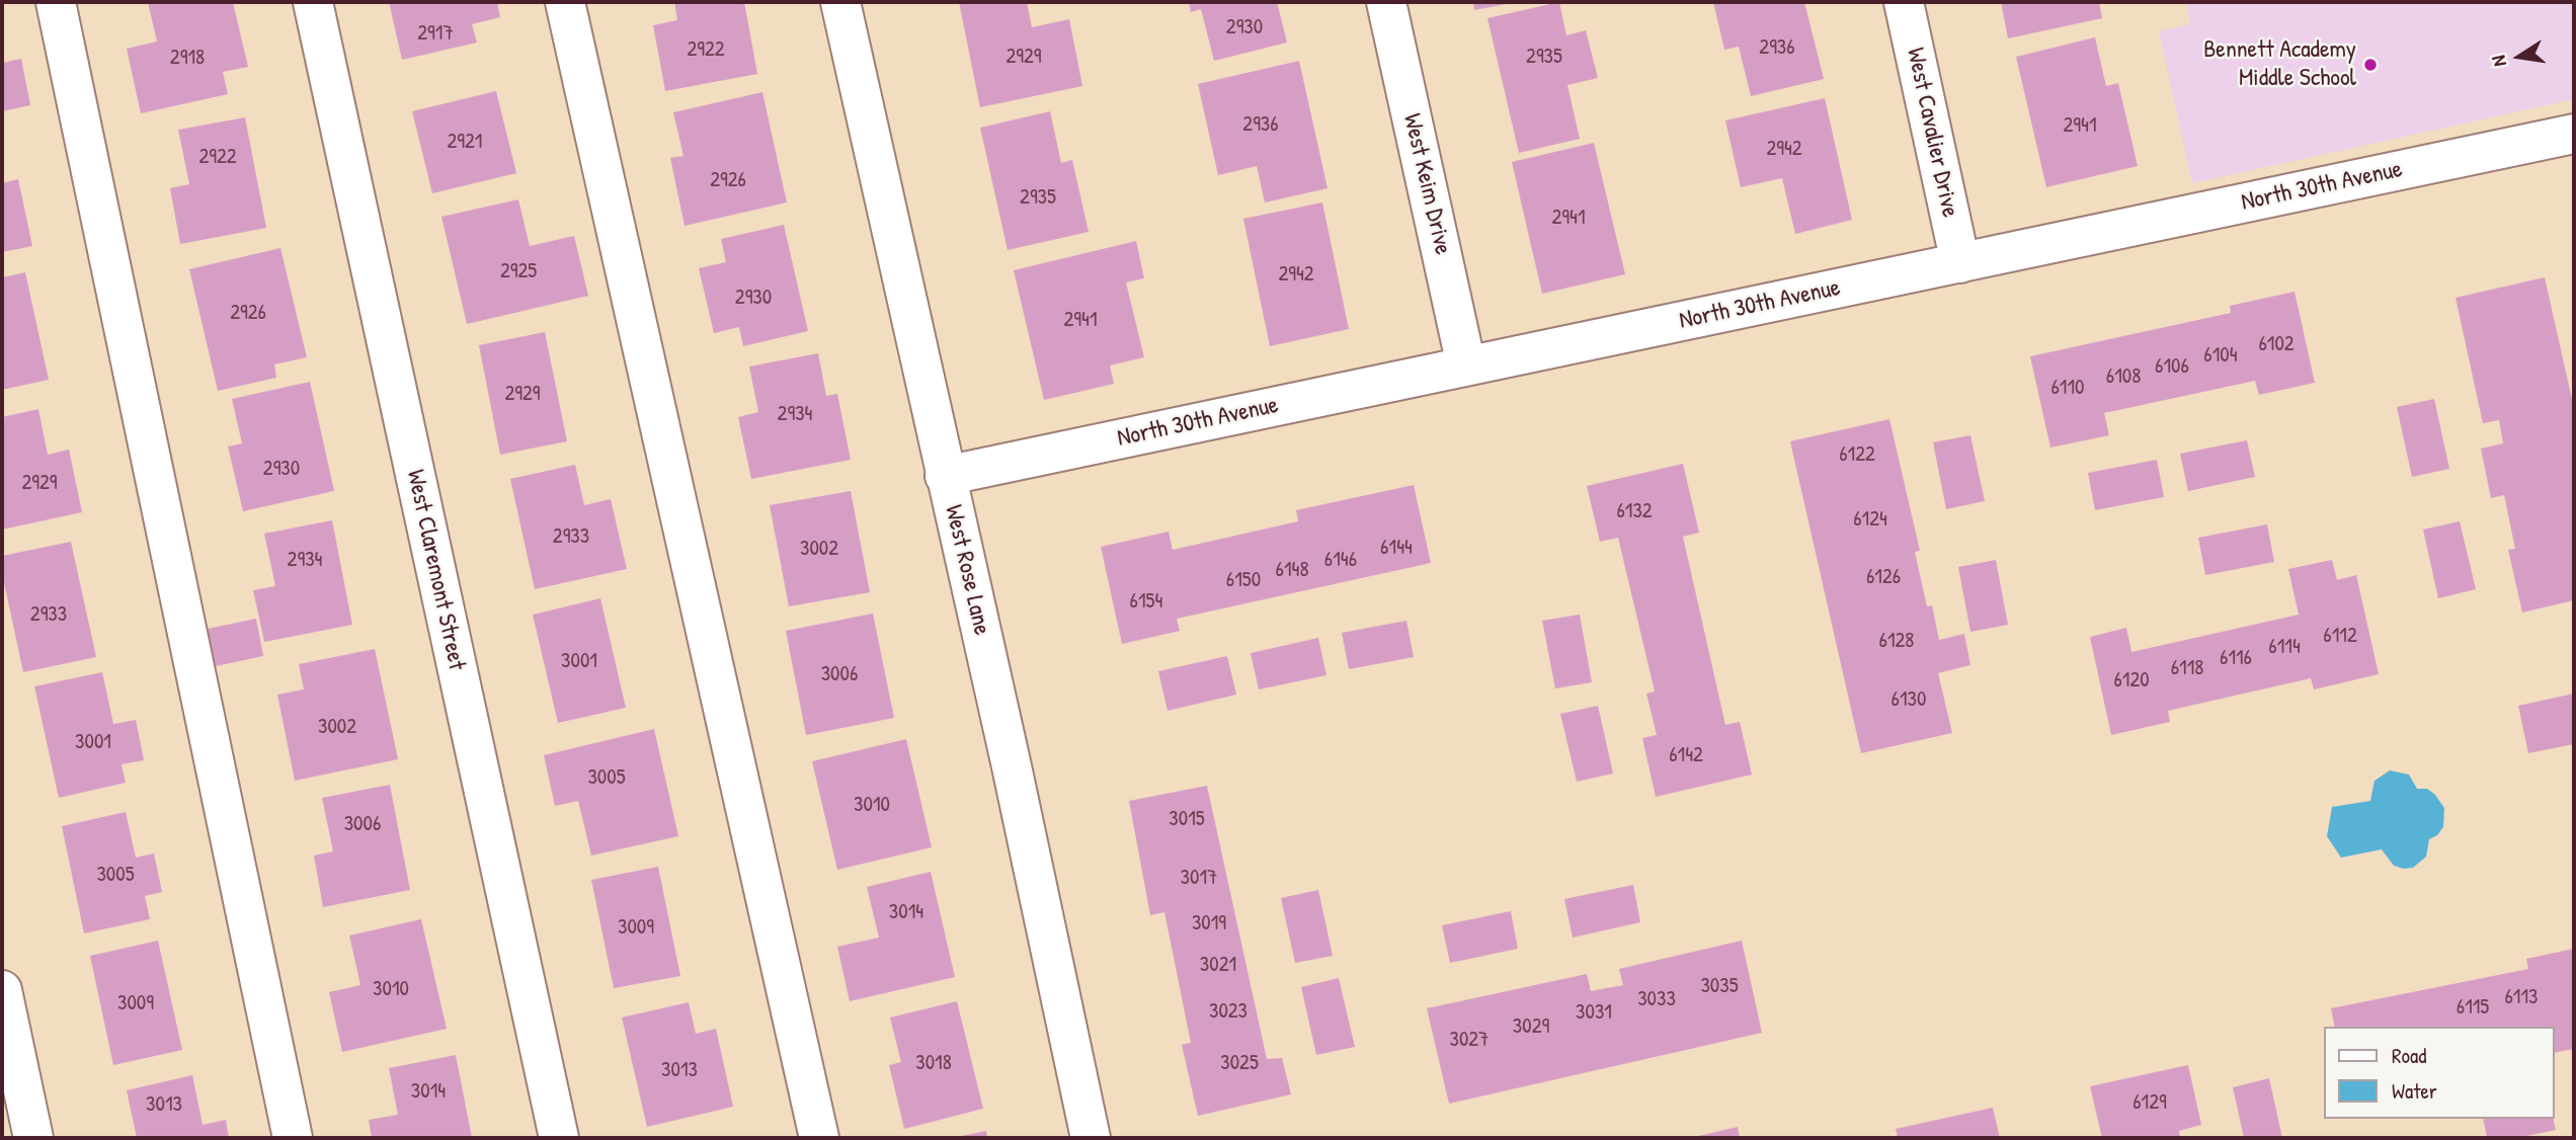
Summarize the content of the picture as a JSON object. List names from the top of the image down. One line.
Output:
{"streets":{"street":["West Cavalier Drive","West Keim Drive","North 30th Avenue","West Claremont Street","West Rose Lane"]},"crossings":[["West Cavalier Drive","North 30th Avenue"],["West Keim Drive","North 30th Avenue"],["North 30th Avenue","West Rose Lane"]],"places":["Bennett Academy Middle School"],"house_numbers":["2930","2917","2936","2922","2929","2935","2918","2936","2941","2921","2942","2922","2926","2935","2941","2925","2942","2930","2926","2941","6102","6104","6106","6108","6110","2929","2934","6122","2930","2929","6132","6124","2933","6144","3002","2934","6146","6148","6126","6150","6154","2933","6112","6128","6114","6116","3001","6118","3006","6120","6130","3002","3001","6142","3005","3010","3015","3006","3005","3017","3014","3019","3009","3021","3035","3010","6113","3033","3009","6115","3023","3031","3029","3027","3018","3025","3013","3014","6129","3013"],"legend":["Road","Water"],"north":"left"}
